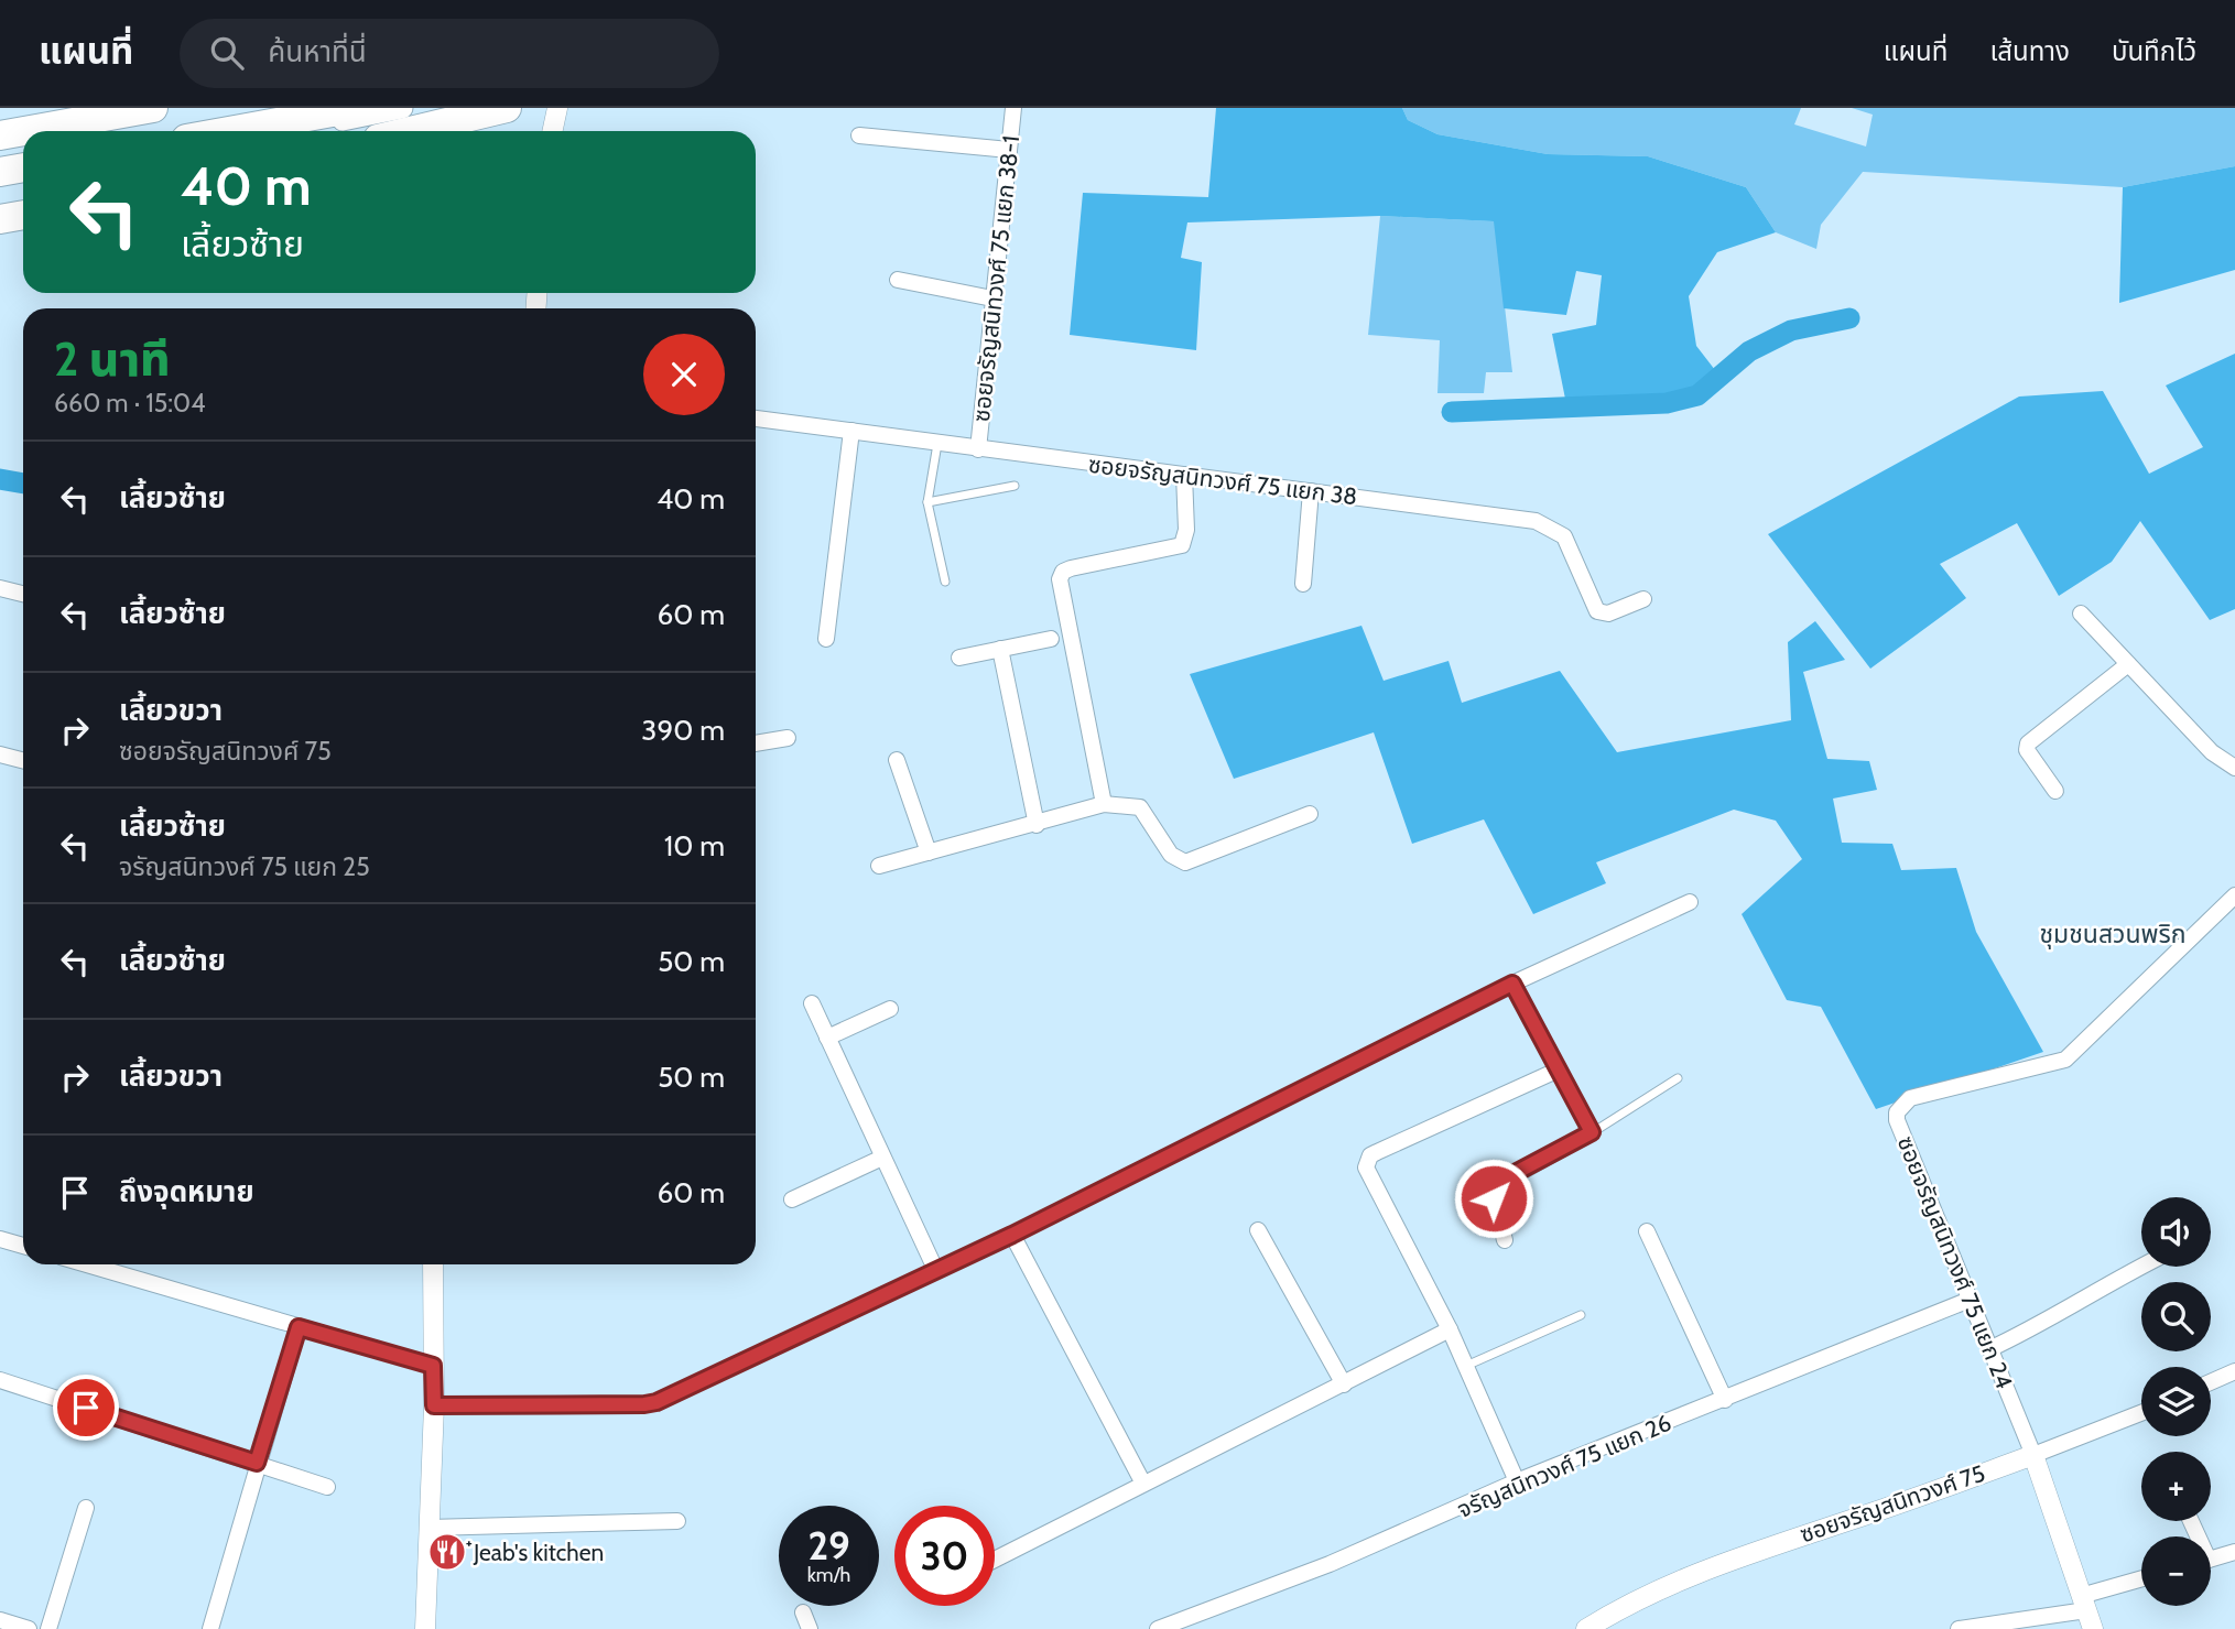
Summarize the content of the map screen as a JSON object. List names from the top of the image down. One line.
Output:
{"streets":{"street":["ซอยจรัญสนิทวงศ์ 75 แยก 38-1","ซอยจรัญสนิทวงศ์ 75 แยก 38","ซอยจรัญสนิทวงศ์ 75 แยก 24","จรัญสนิทวงศ์ 75 แยก 26","ซอยจรัญสนิทวงศ์ 75"]},"crossings":[["ซอยจรัญสนิทวงศ์ 75 แยก 38-1","ซอยจรัญสนิทวงศ์ 75 แยก 38"],["ซอยจรัญสนิทวงศ์ 75 แยก 24","จรัญสนิทวงศ์ 75 แยก 26"],["ซอยจรัญสนิทวงศ์ 75 แยก 24","ซอยจรัญสนิทวงศ์ 75"]],"districts":["ชุมชนสวนพริก"],"places":{"restaurant":["๋Jeab's kitchen"]},"page":{"header":"แผนที่","search":"ค้นหาที่นี่","nav":["แผนที่","เส้นทาง","บันทึกไว้"],"turn":["40 m","เลี้ยวซ้าย"],"heading":["2 นาที","660 m · 15:04"],"list":[{"name":"เลี้ยวซ้าย","value":"40 m"},{"name":"เลี้ยวซ้าย","value":"60 m"},{"name":"เลี้ยวขวา","note":"ซอยจรัญสนิทวงศ์ 75","value":"390 m"},{"name":"เลี้ยวซ้าย","note":"จรัญสนิทวงศ์ 75 แยก 25","value":"10 m"},{"name":"เลี้ยวซ้าย","value":"50 m"},{"name":"เลี้ยวขวา","value":"50 m"},{"name":"ถึงจุดหมาย","value":"60 m"}],"map_buttons":["+","−"],"speed":"29 km/h","limit":"30"}}
